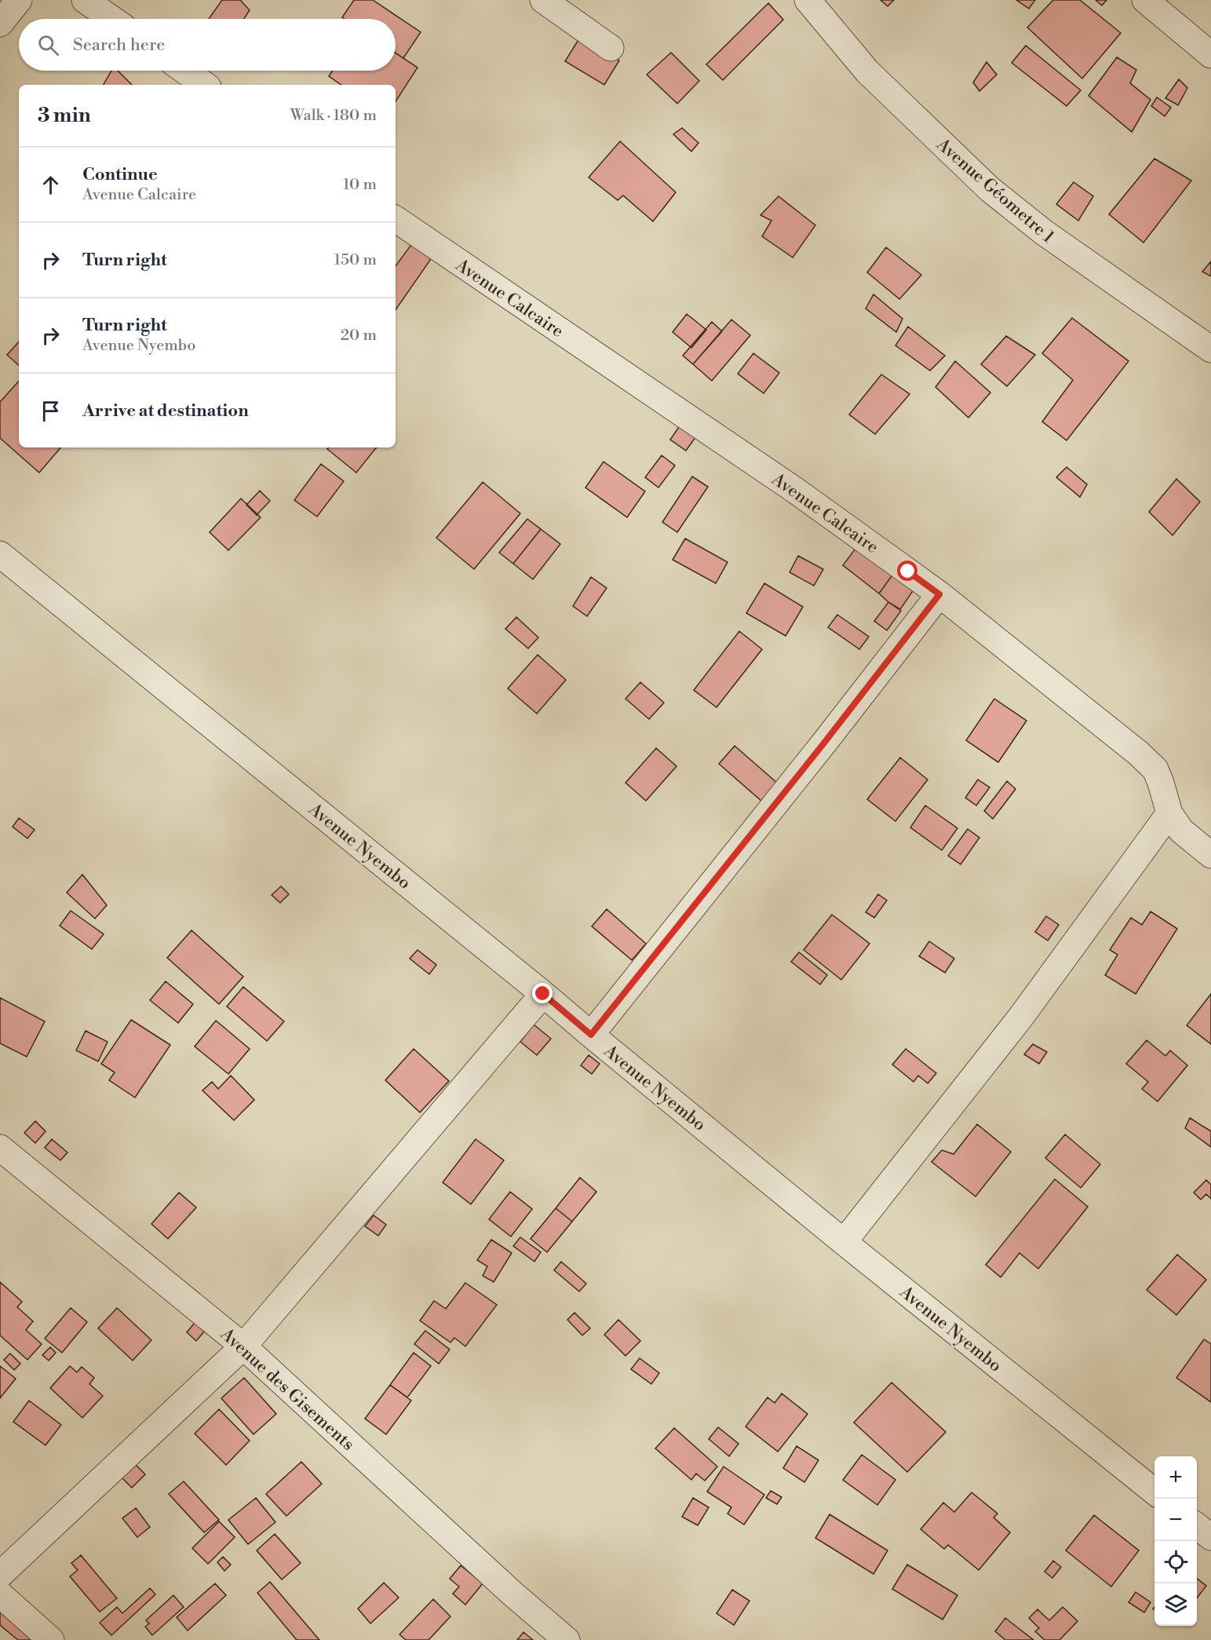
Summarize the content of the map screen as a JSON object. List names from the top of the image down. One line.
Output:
{"streets":{"street":["Avenue Géometre 1","Avenue Calcaire","Avenue Nyembo","Avenue des Gisements"]},"page":{"search":"Search here","heading":["3 min","Walk · 180 m"],"list":[["Continue","Avenue Calcaire","10 m"],["Turn right","150 m"],["Turn right","Avenue Nyembo","20 m"],"Arrive at destination"],"map_buttons":["+","−"]}}
